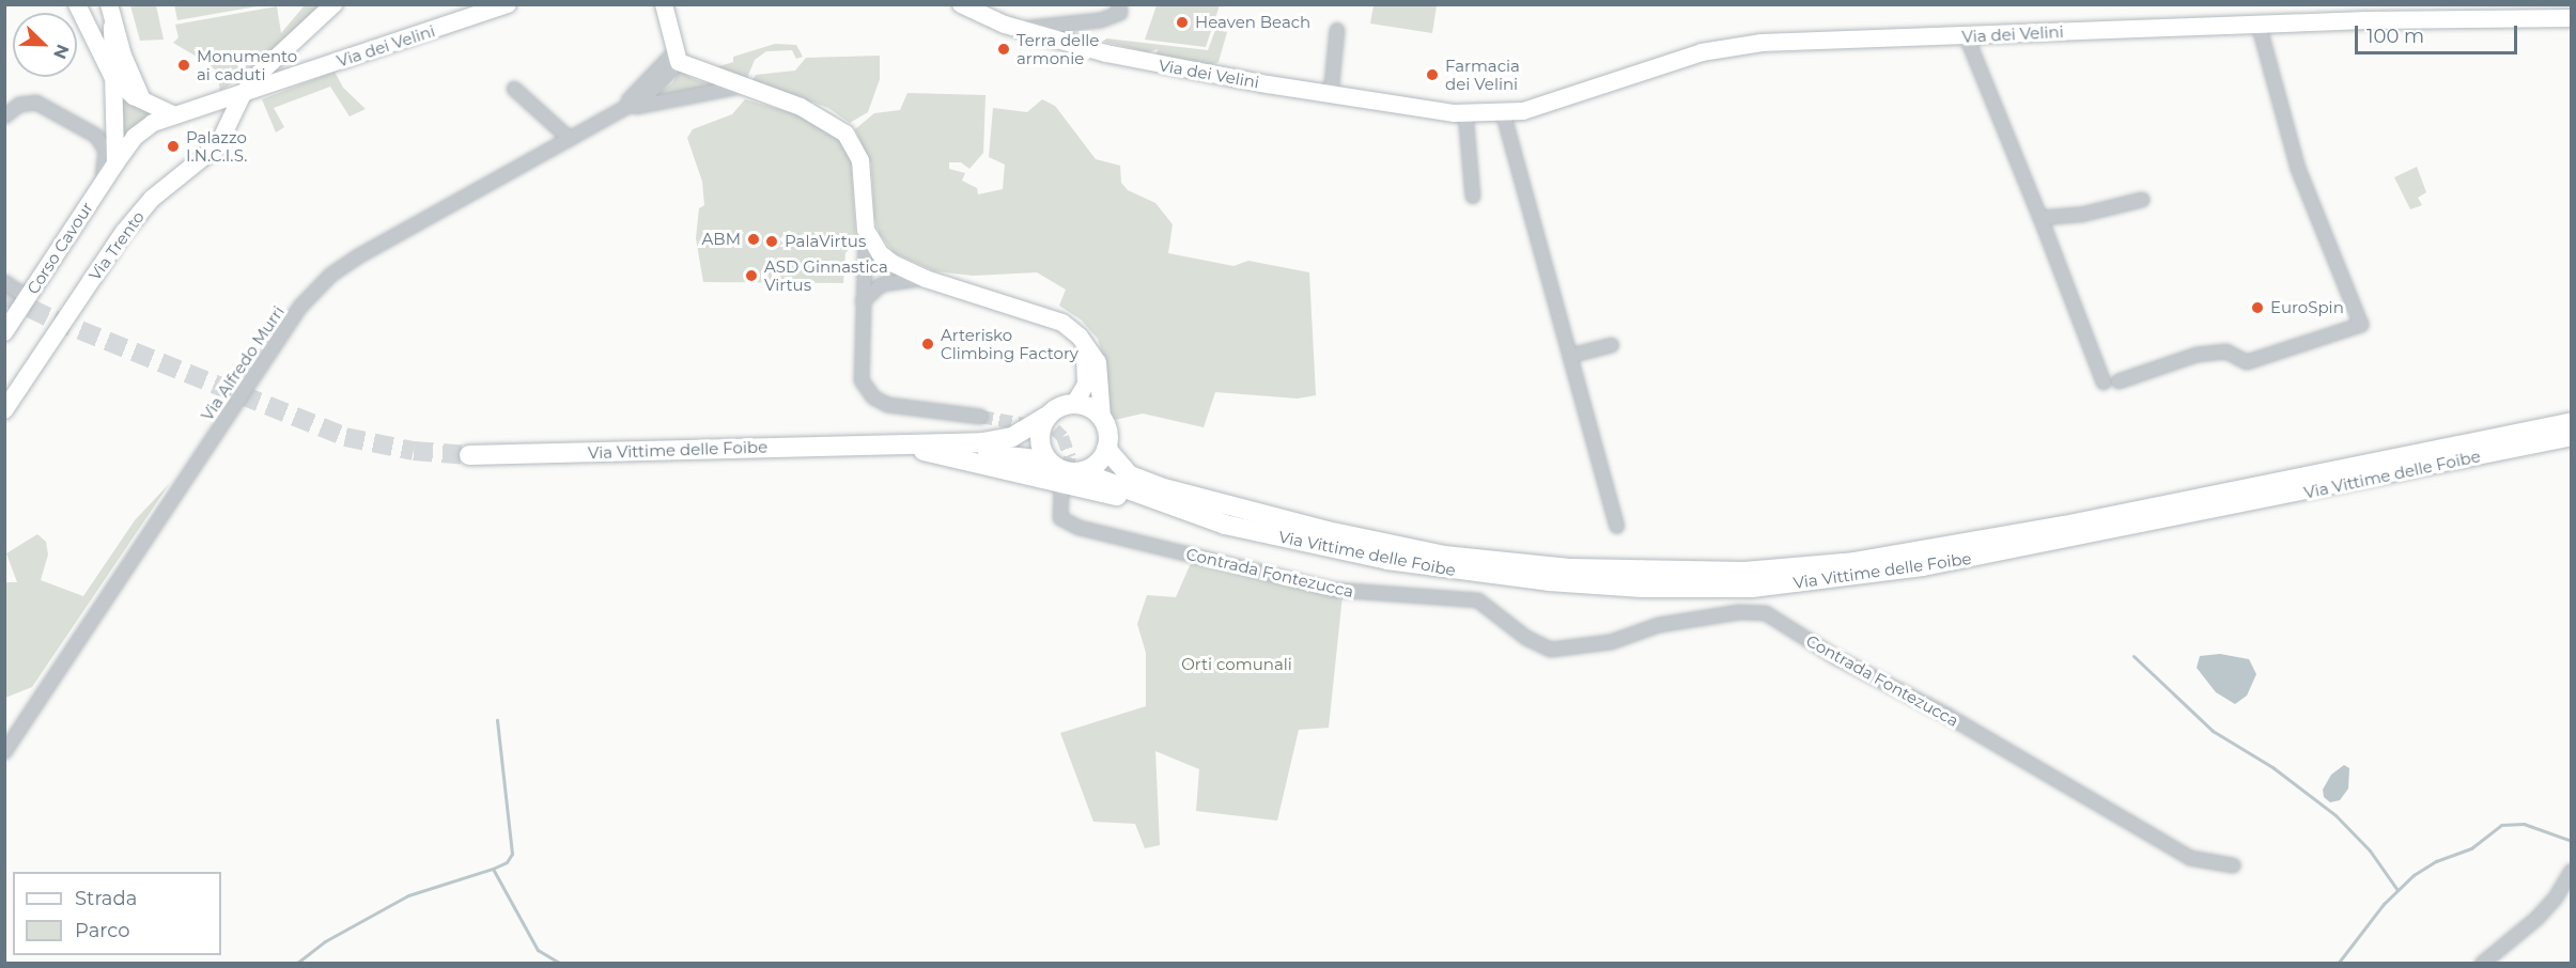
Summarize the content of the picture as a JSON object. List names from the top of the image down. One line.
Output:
{"streets":{"main road":["Via Vittime delle Foibe"],"street":["Via dei Velini","Via Trento","Corso Cavour","Via Alfredo Murri","Contrada Fontezucca"]},"crossings":[["Via dei Velini","Via Trento"],["Via dei Velini","Corso Cavour"]],"parks":["Orti comunali"],"places":["Heaven Beach","Terra delle armonie","Monumento ai caduti","Farmacia dei Velini","Palazzo I.N.C.I.S.","ABM","PalaVirtus","ASD Ginnastica Virtus","EuroSpin","Arterisko Climbing Factory"],"legend":["Strada","Parco"],"scale_bar":"100 m","north":"bottom right"}
